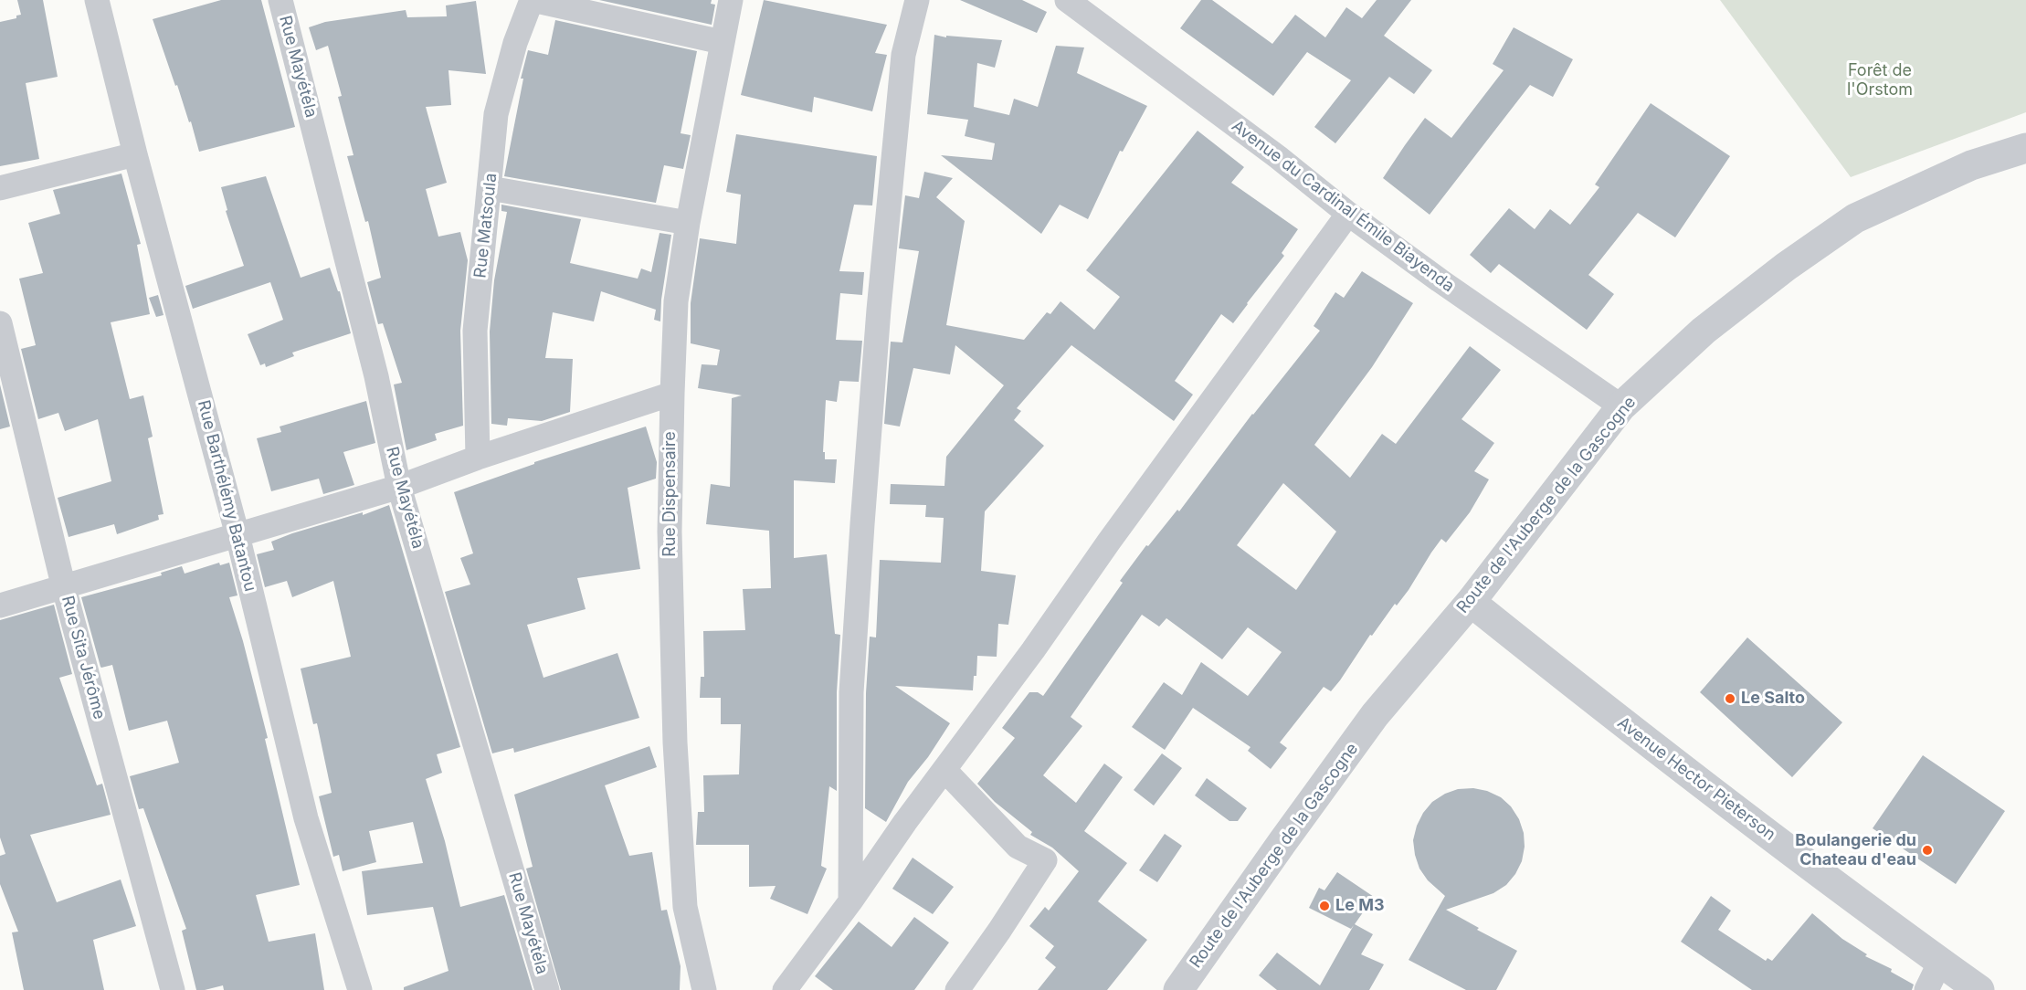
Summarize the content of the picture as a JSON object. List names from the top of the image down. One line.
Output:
{"streets":{"street":["Rue Mayétéla","Avenue du Cardinal Émile Biayenda","Rue Matsoula","Rue Dispensaire","Rue Barthélémy Batantou","Route de l'Auberge de la Gascogne","Rue Sita Jérôme","Avenue Hector Pieterson"]},"crossings":[["Avenue du Cardinal Émile Biayenda","Route de l'Auberge de la Gascogne"],["Route de l'Auberge de la Gascogne","Avenue Hector Pieterson"]],"parks":["Forêt de l'Orstom"],"places":["Le Salto","Boulangerie du Chateau d'eau","Le M3"]}
